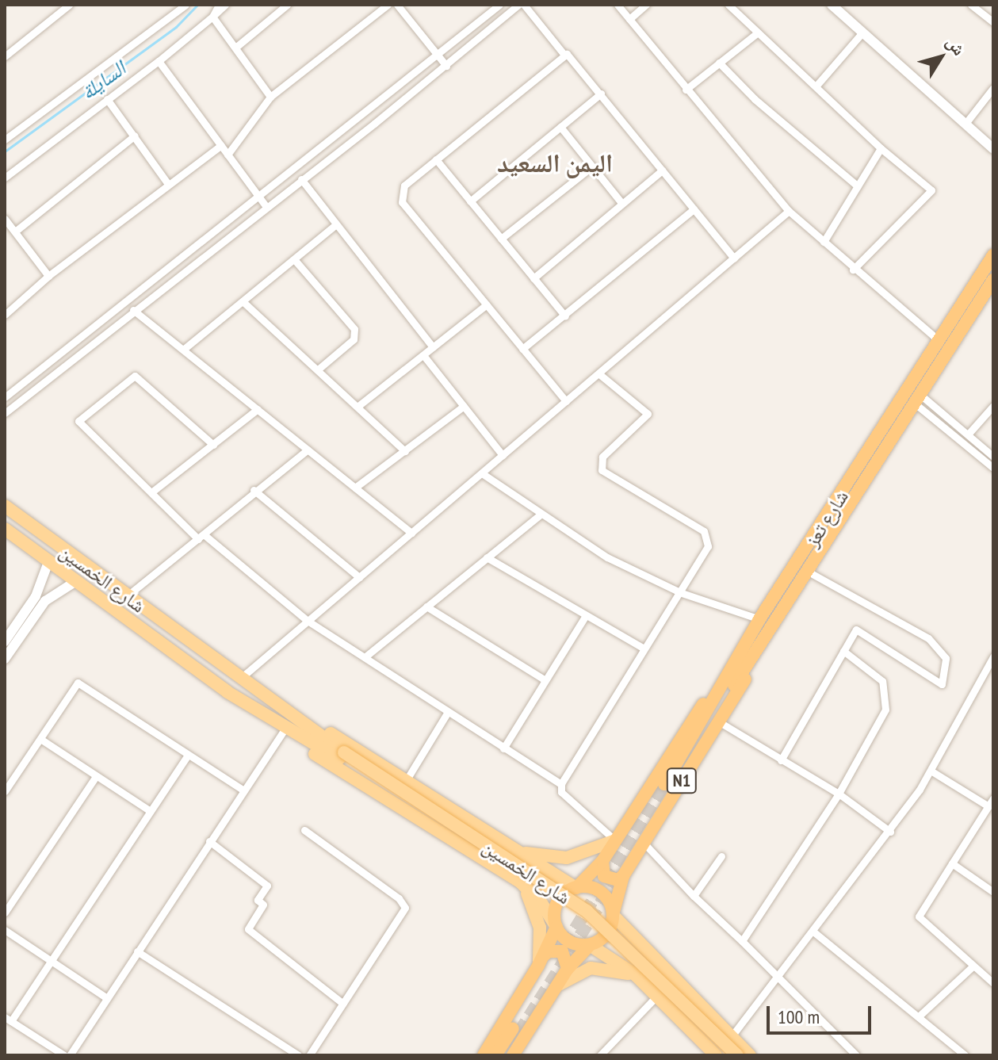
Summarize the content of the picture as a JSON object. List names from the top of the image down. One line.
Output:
{"streets":{"highway":["شارع تعز","N1"],"main road":["شارع الخمسين"]},"crossings":[["شارع تعز","N1"],["شارع الخمسين","N1"]],"districts":["اليمن السعيد"],"water":["السايلة"],"scale_bar":"100 m","north":"top right"}
